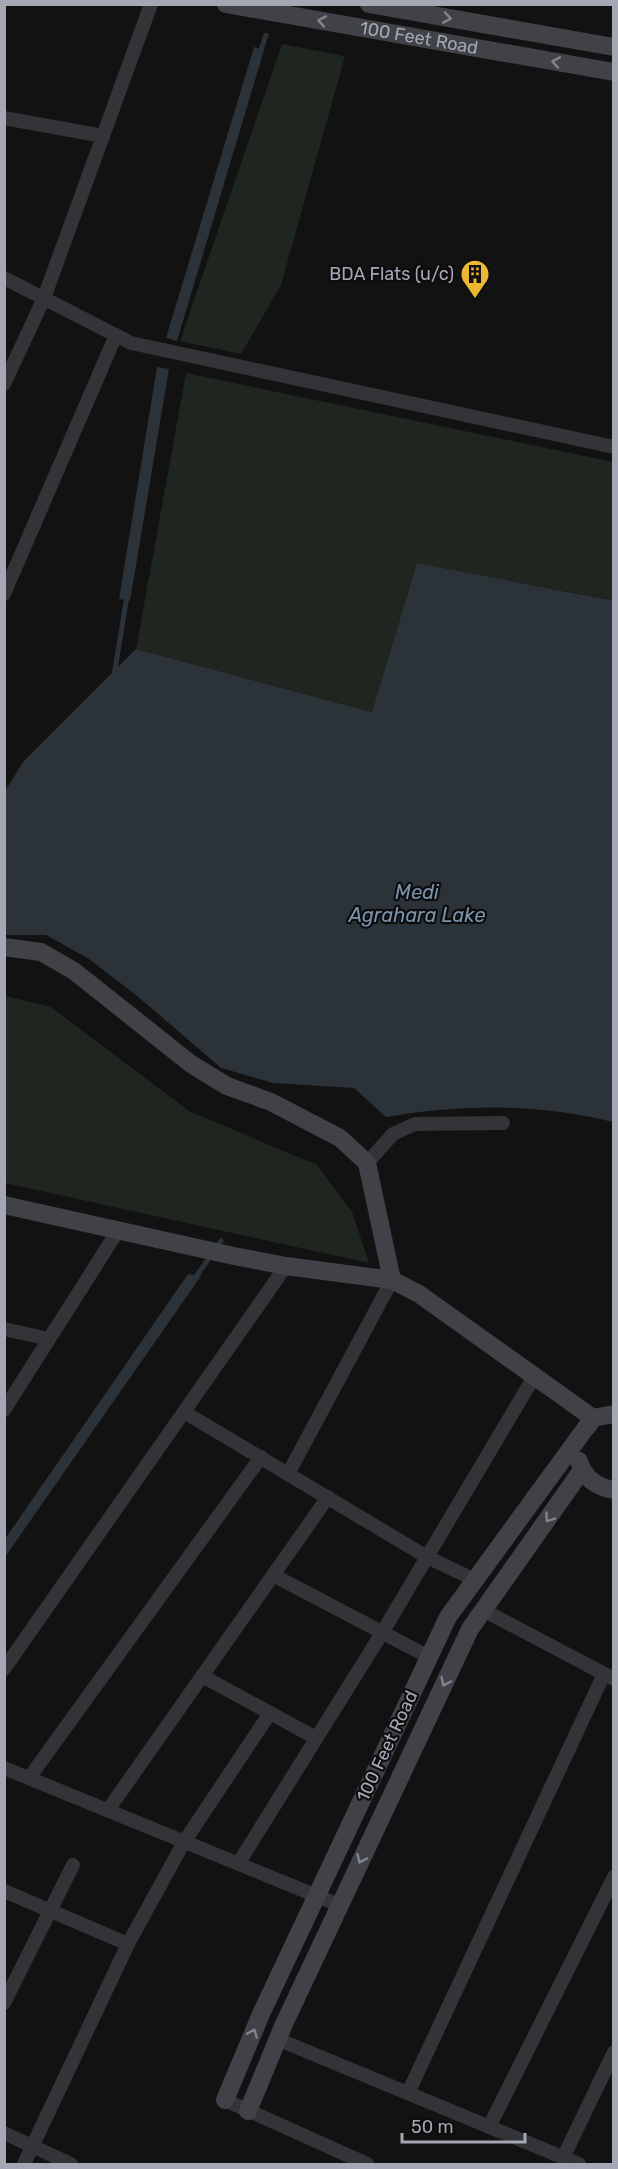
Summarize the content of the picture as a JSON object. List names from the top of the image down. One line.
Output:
{"streets":{"main road":["100 Feet Road"]},"water":["Medi Agrahara Lake"],"places":{"building":["BDA Flats (u/c)"]},"scale_bar":"50 m"}
